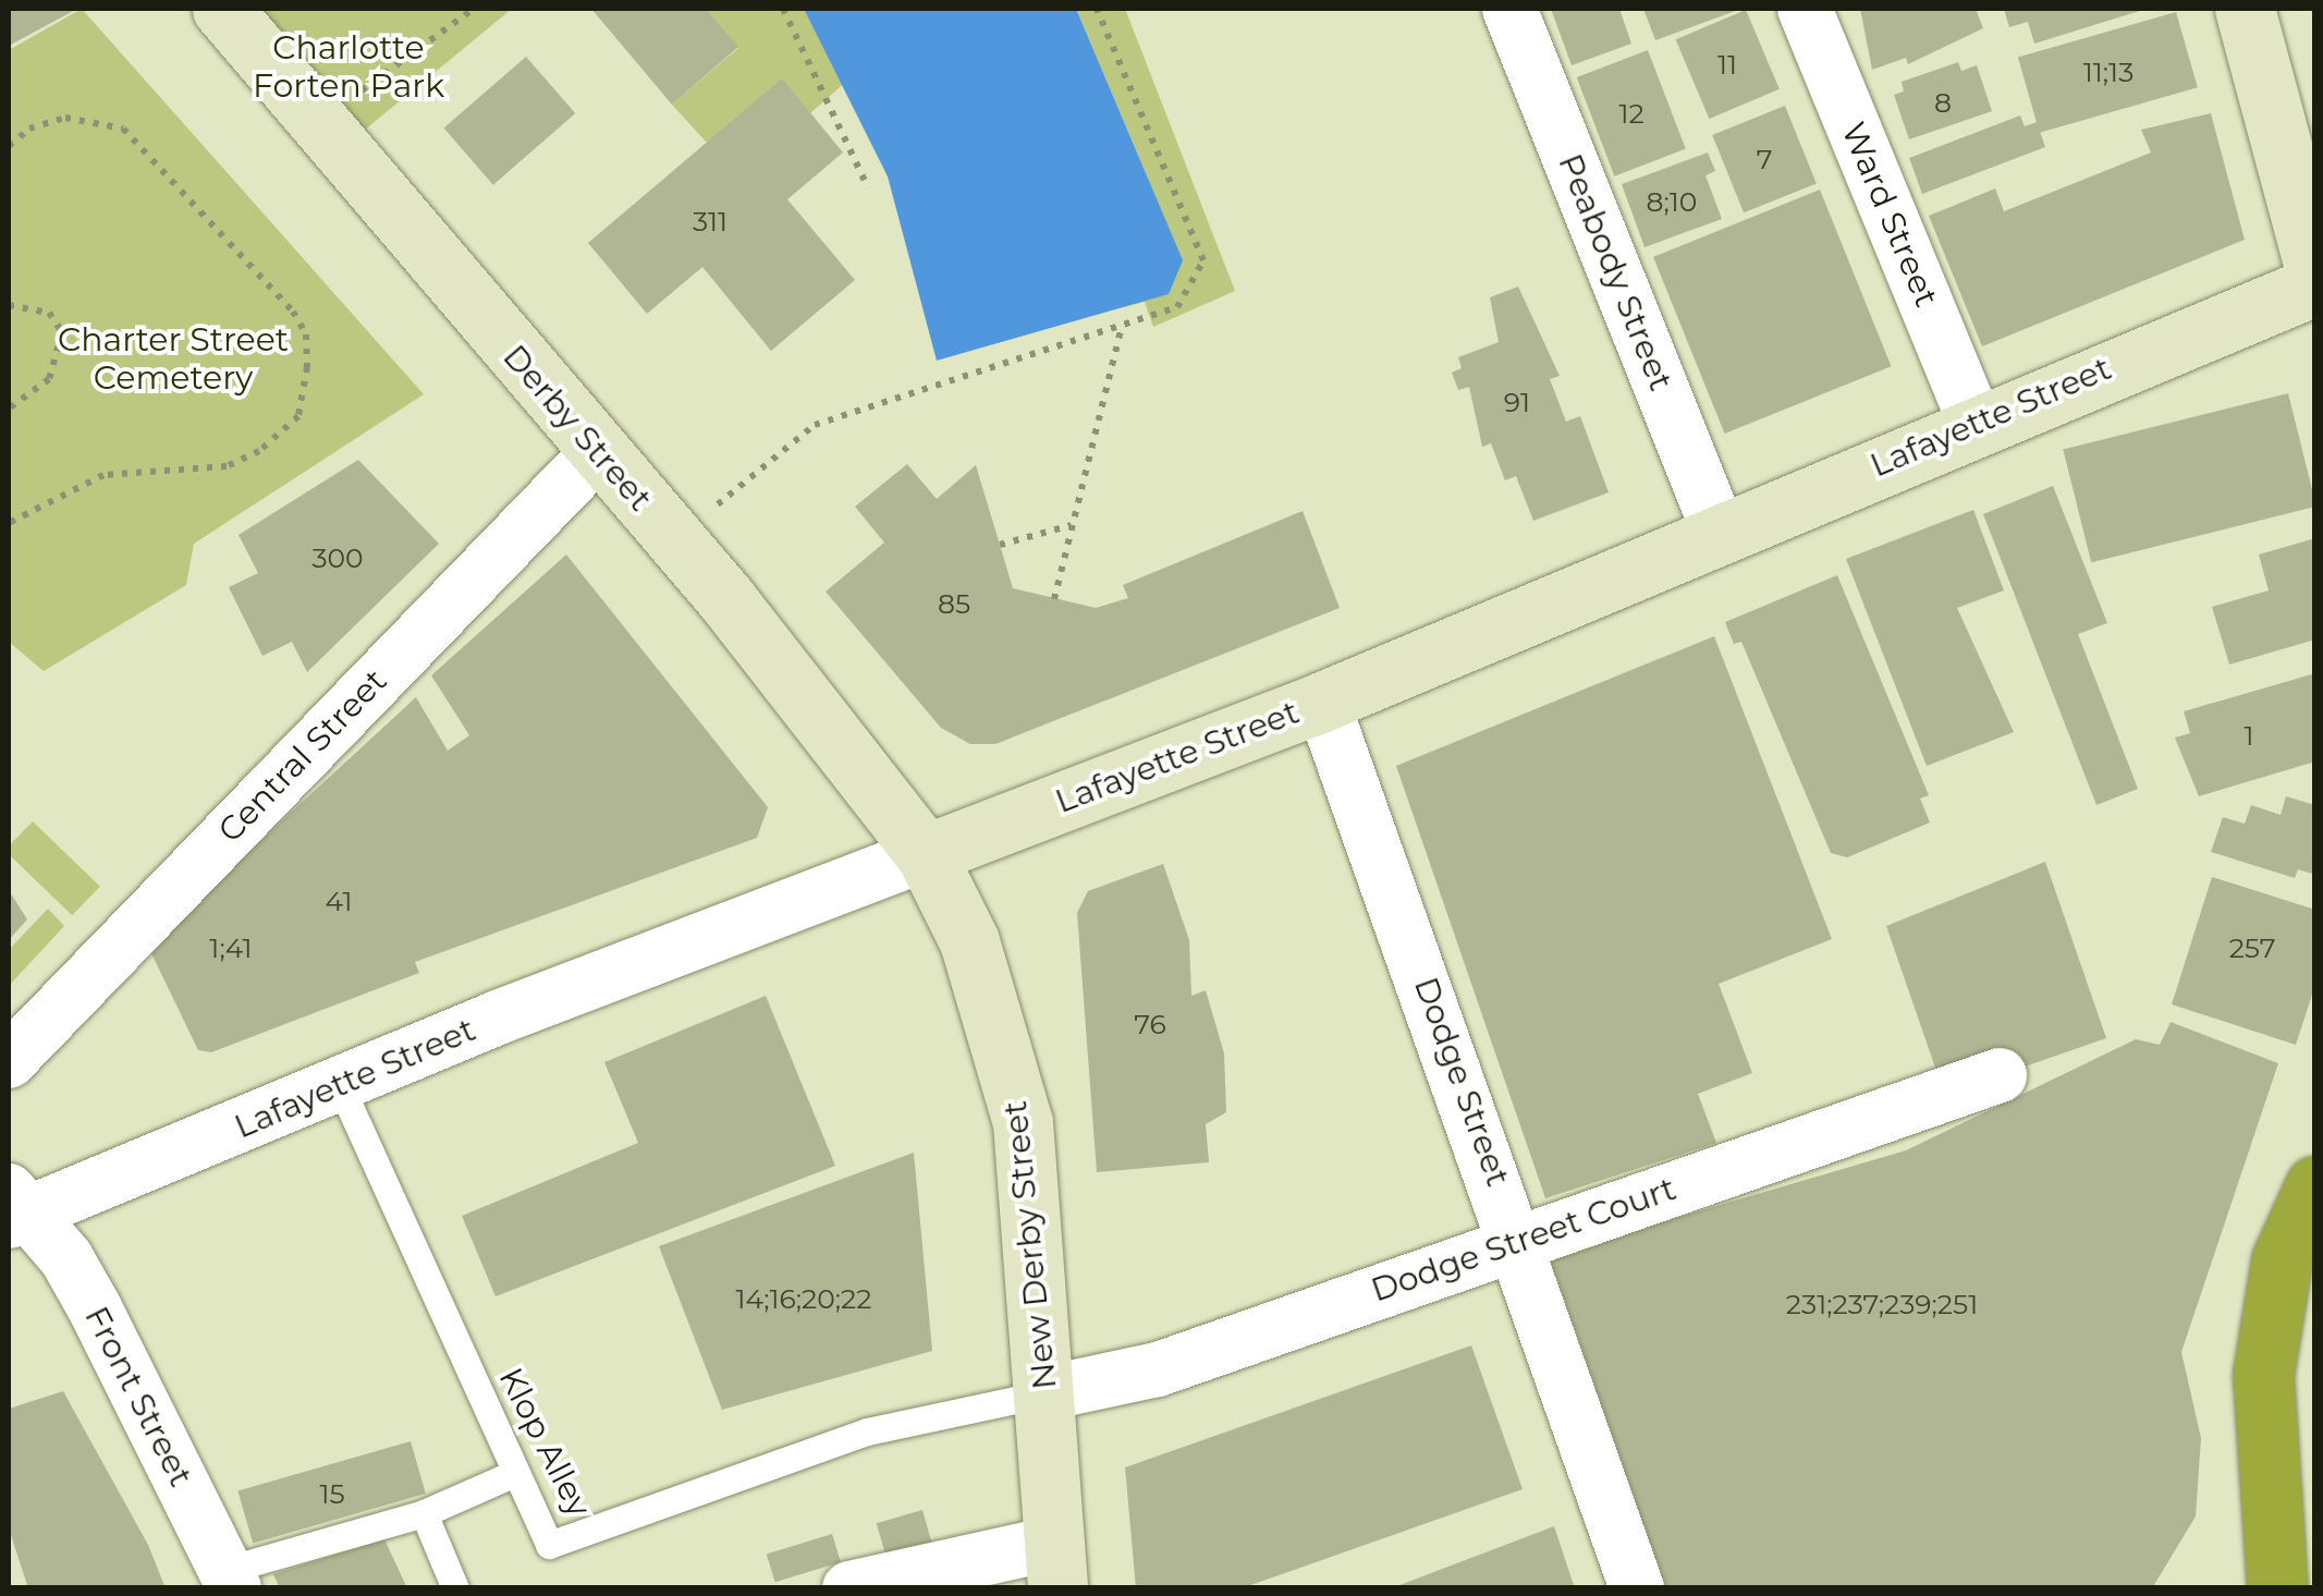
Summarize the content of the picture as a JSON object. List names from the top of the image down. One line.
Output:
{"streets":{"main road":["Lafayette Street","Derby Street","New Derby Street"],"street":["Ward Street","Peabody Street","Central Street","Dodge Street","Dodge Street Court","Front Street"],"lane":["Klop Alley"]},"crossings":[["Ward Street","Lafayette Street"],["Peabody Street","Lafayette Street"],["Lafayette Street","Derby Street"],["Lafayette Street","Dodge Street"],["Lafayette Street","New Derby Street"],["Lafayette Street","Front Street"],["Lafayette Street","Klop Alley"],["Derby Street","Central Street"],["Derby Street","New Derby Street"],["Dodge Street","Dodge Street Court"],["Dodge Street Court","New Derby Street"],["Dodge Street Court","Klop Alley"],["New Derby Street","Klop Alley"]],"parks":["Charlotte Forten Park","Charter Street Cemetery"],"house_numbers":["11","11;13","8","12","7","8;10","311","91","300","85","1","41","1;41","257","76","14;16;20;22","231;237;239;251","15"]}
